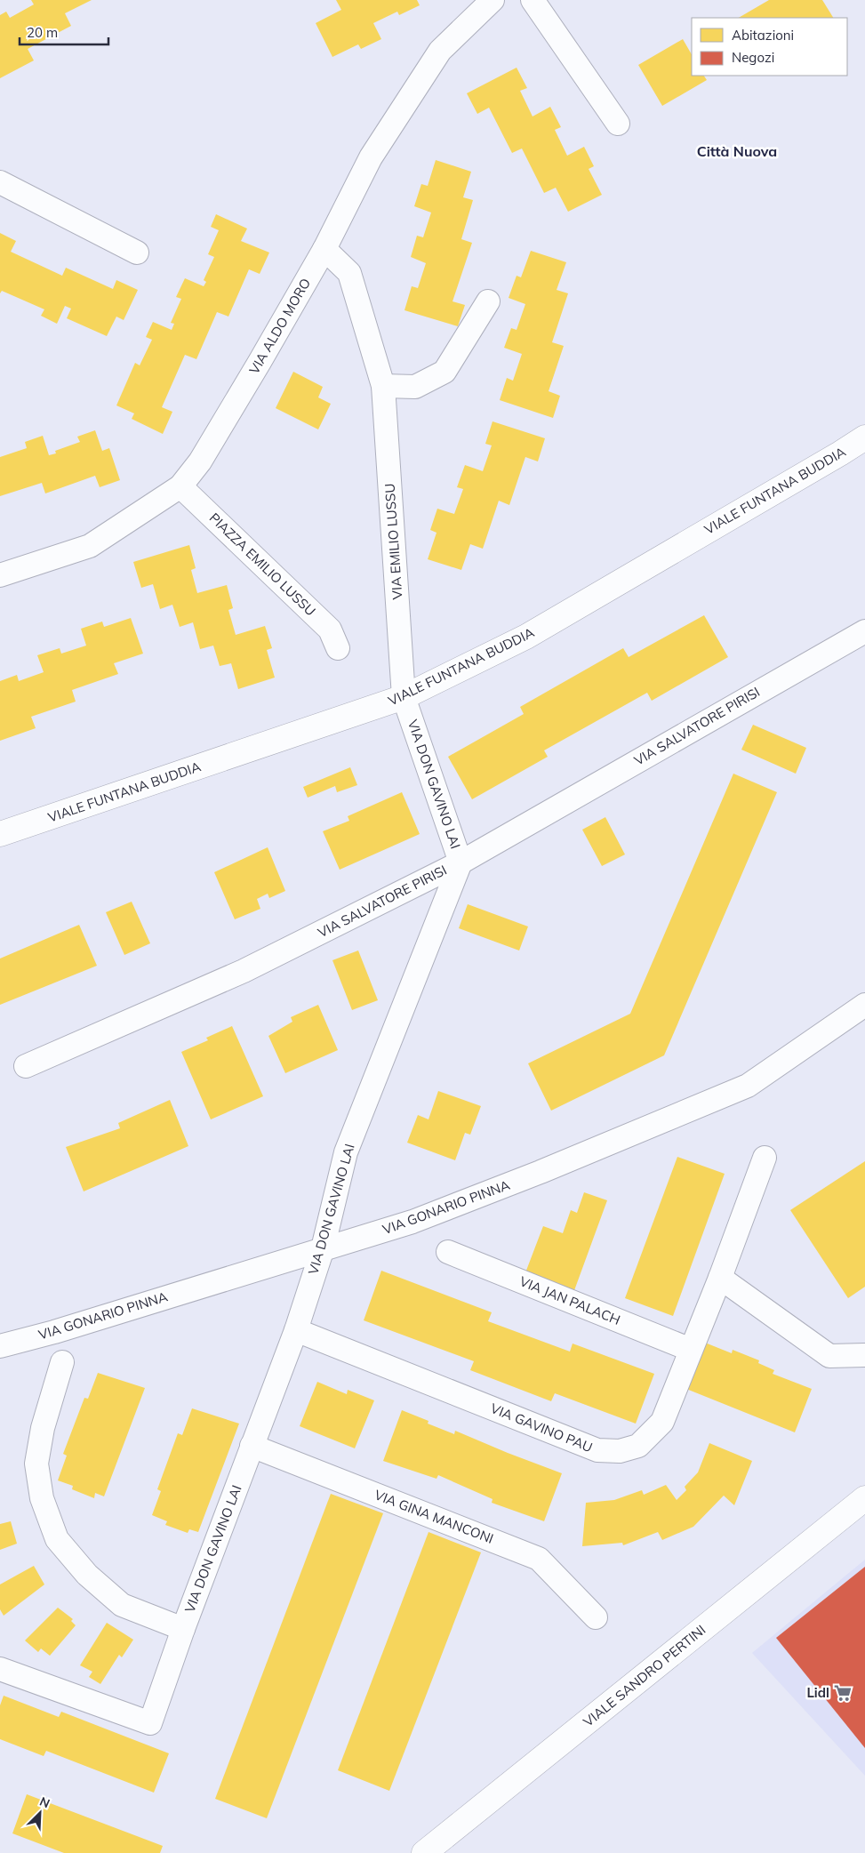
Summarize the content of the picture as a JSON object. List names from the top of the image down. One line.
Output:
{"streets":{"main road":["VIALE FUNTANA BUDDIA","VIALE SANDRO PERTINI"],"street":["VIA ALDO MORO","VIA EMILIO LUSSU","PIAZZA EMILIO LUSSU","VIA SALVATORE PIRISI","VIA DON GAVINO LAI","VIA GONARIO PINNA","VIA JAN PALACH","VIA GAVINO PAU","VIA GINA MANCONI"]},"crossings":[["VIA ALDO MORO","PIAZZA EMILIO LUSSU"],["VIALE FUNTANA BUDDIA","VIA EMILIO LUSSU"],["VIALE FUNTANA BUDDIA","VIA DON GAVINO LAI"],["VIA EMILIO LUSSU","VIA DON GAVINO LAI"],["VIA SALVATORE PIRISI","VIA DON GAVINO LAI"],["VIA DON GAVINO LAI","VIA GONARIO PINNA"],["VIA DON GAVINO LAI","VIA GAVINO PAU"],["VIA DON GAVINO LAI","VIA GINA MANCONI"],["VIA JAN PALACH","VIA GAVINO PAU"]],"districts":["Città Nuova"],"places":{"supermarket":["Lidl"]},"legend":["Abitazioni","Negozi"],"scale_bar":"20 m","north":"top right"}
